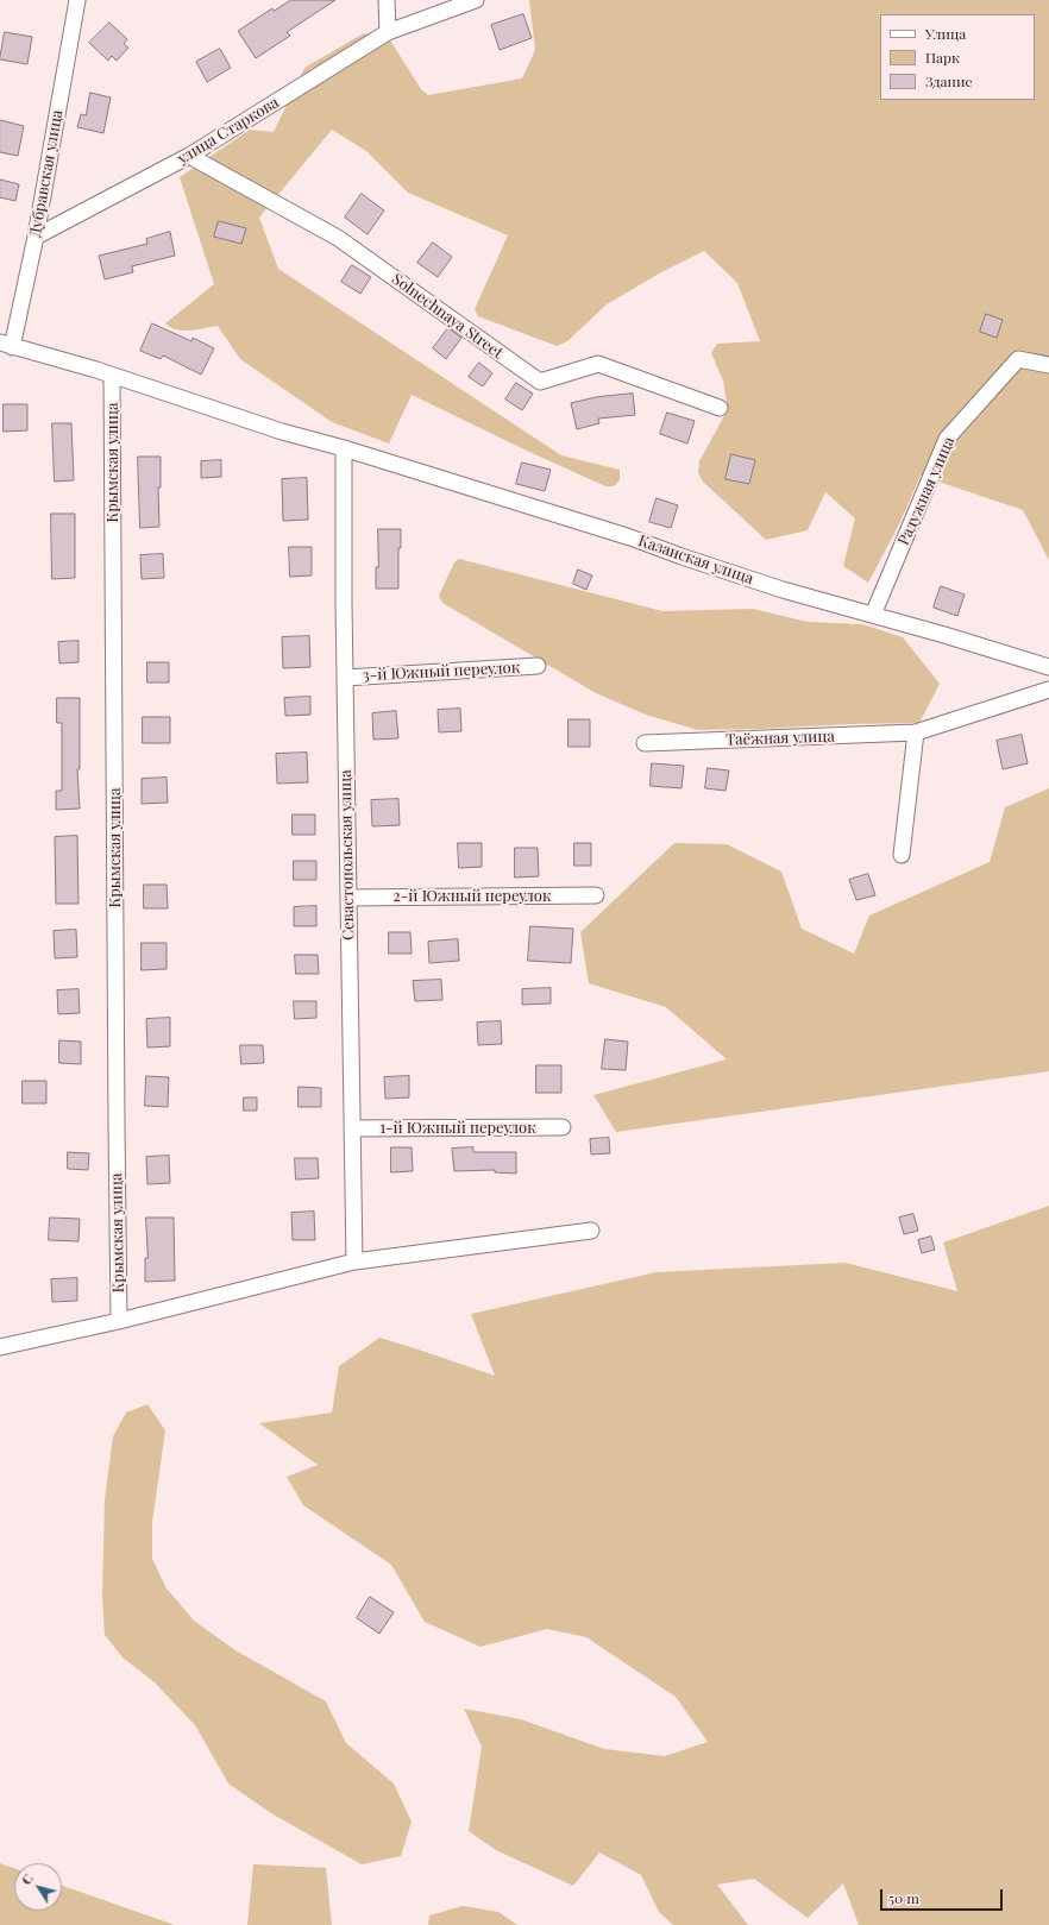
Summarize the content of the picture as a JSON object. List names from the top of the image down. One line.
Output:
{"streets":{"street":["улица Старкова","Дубравская улица","Solnechnaya Street","Крымская улица","Радужная улица","Казанская улица","3-й Южный переулок","Таёжная улица","Севастопольская улица","2-й Южный переулок","1-й Южный переулок"]},"crossings":[["улица Старкова","Дубравская улица"],["улица Старкова","Solnechnaya Street"],["Дубравская улица","Казанская улица"],["Крымская улица","Казанская улица"],["Радужная улица","Казанская улица"],["Казанская улица","Севастопольская улица"],["3-й Южный переулок","Севастопольская улица"],["Севастопольская улица","2-й Южный переулок"],["Севастопольская улица","1-й Южный переулок"]],"legend":["Улица","Парк","Здание"],"scale_bar":"50 m","north":"top left"}
